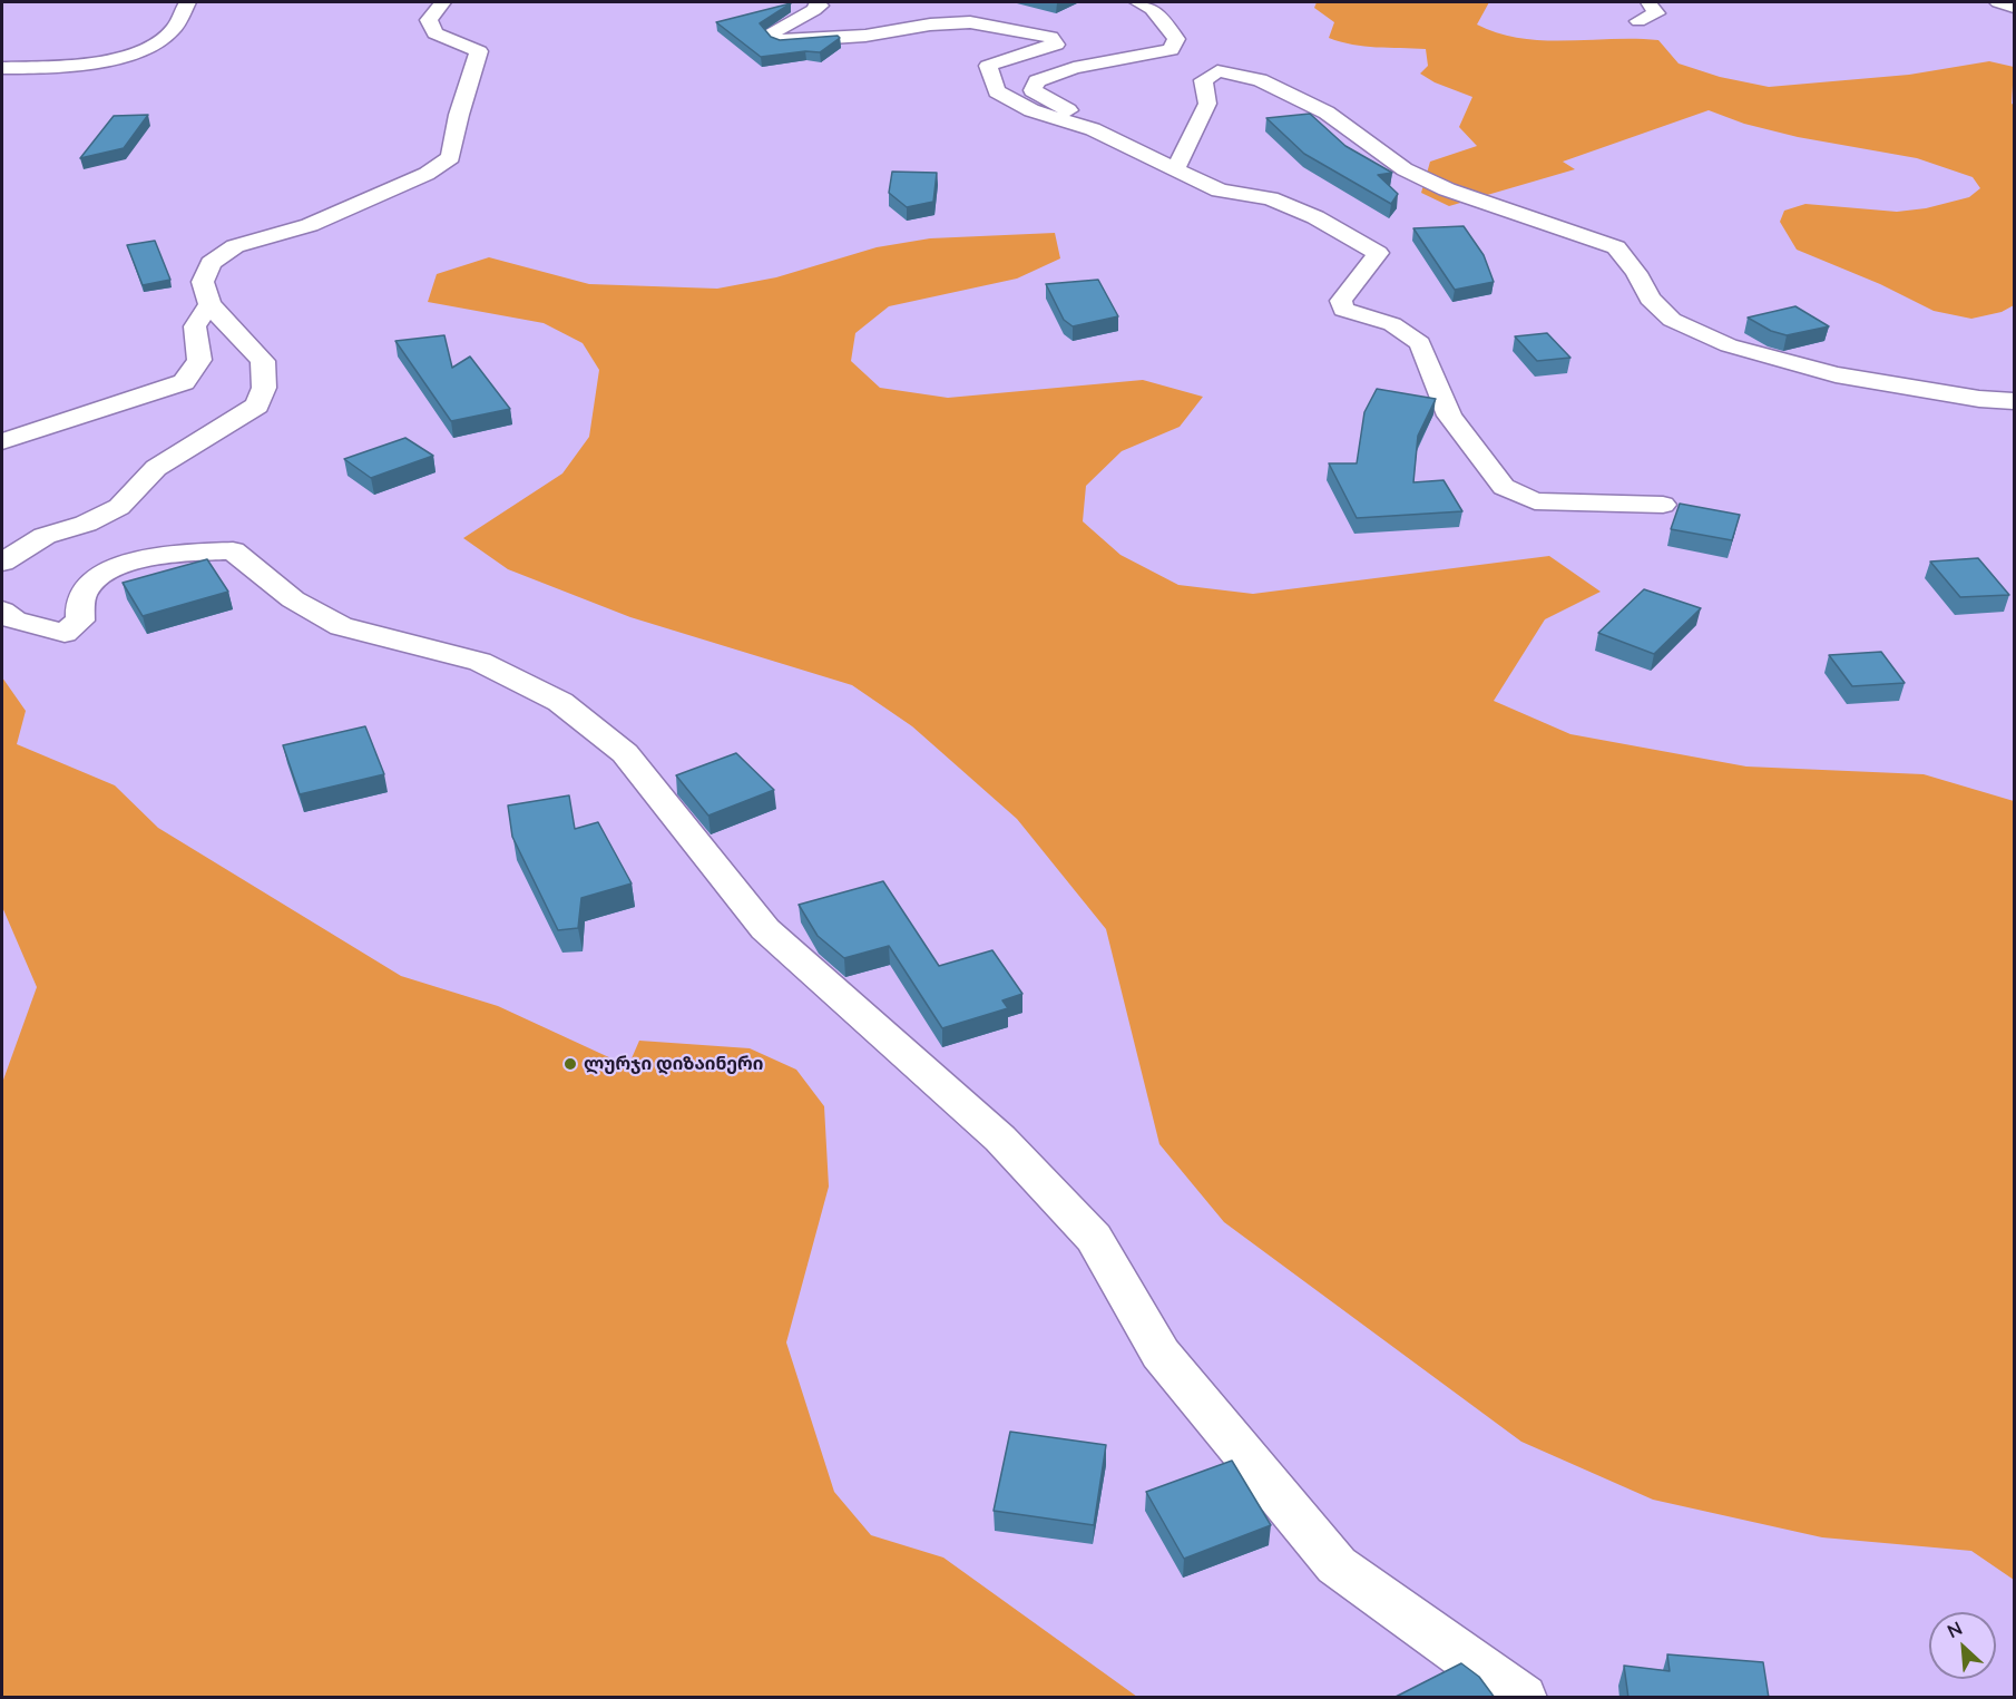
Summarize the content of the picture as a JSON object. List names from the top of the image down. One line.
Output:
{"places":["ლურჯი დიზაინერი"],"north":"top left"}
